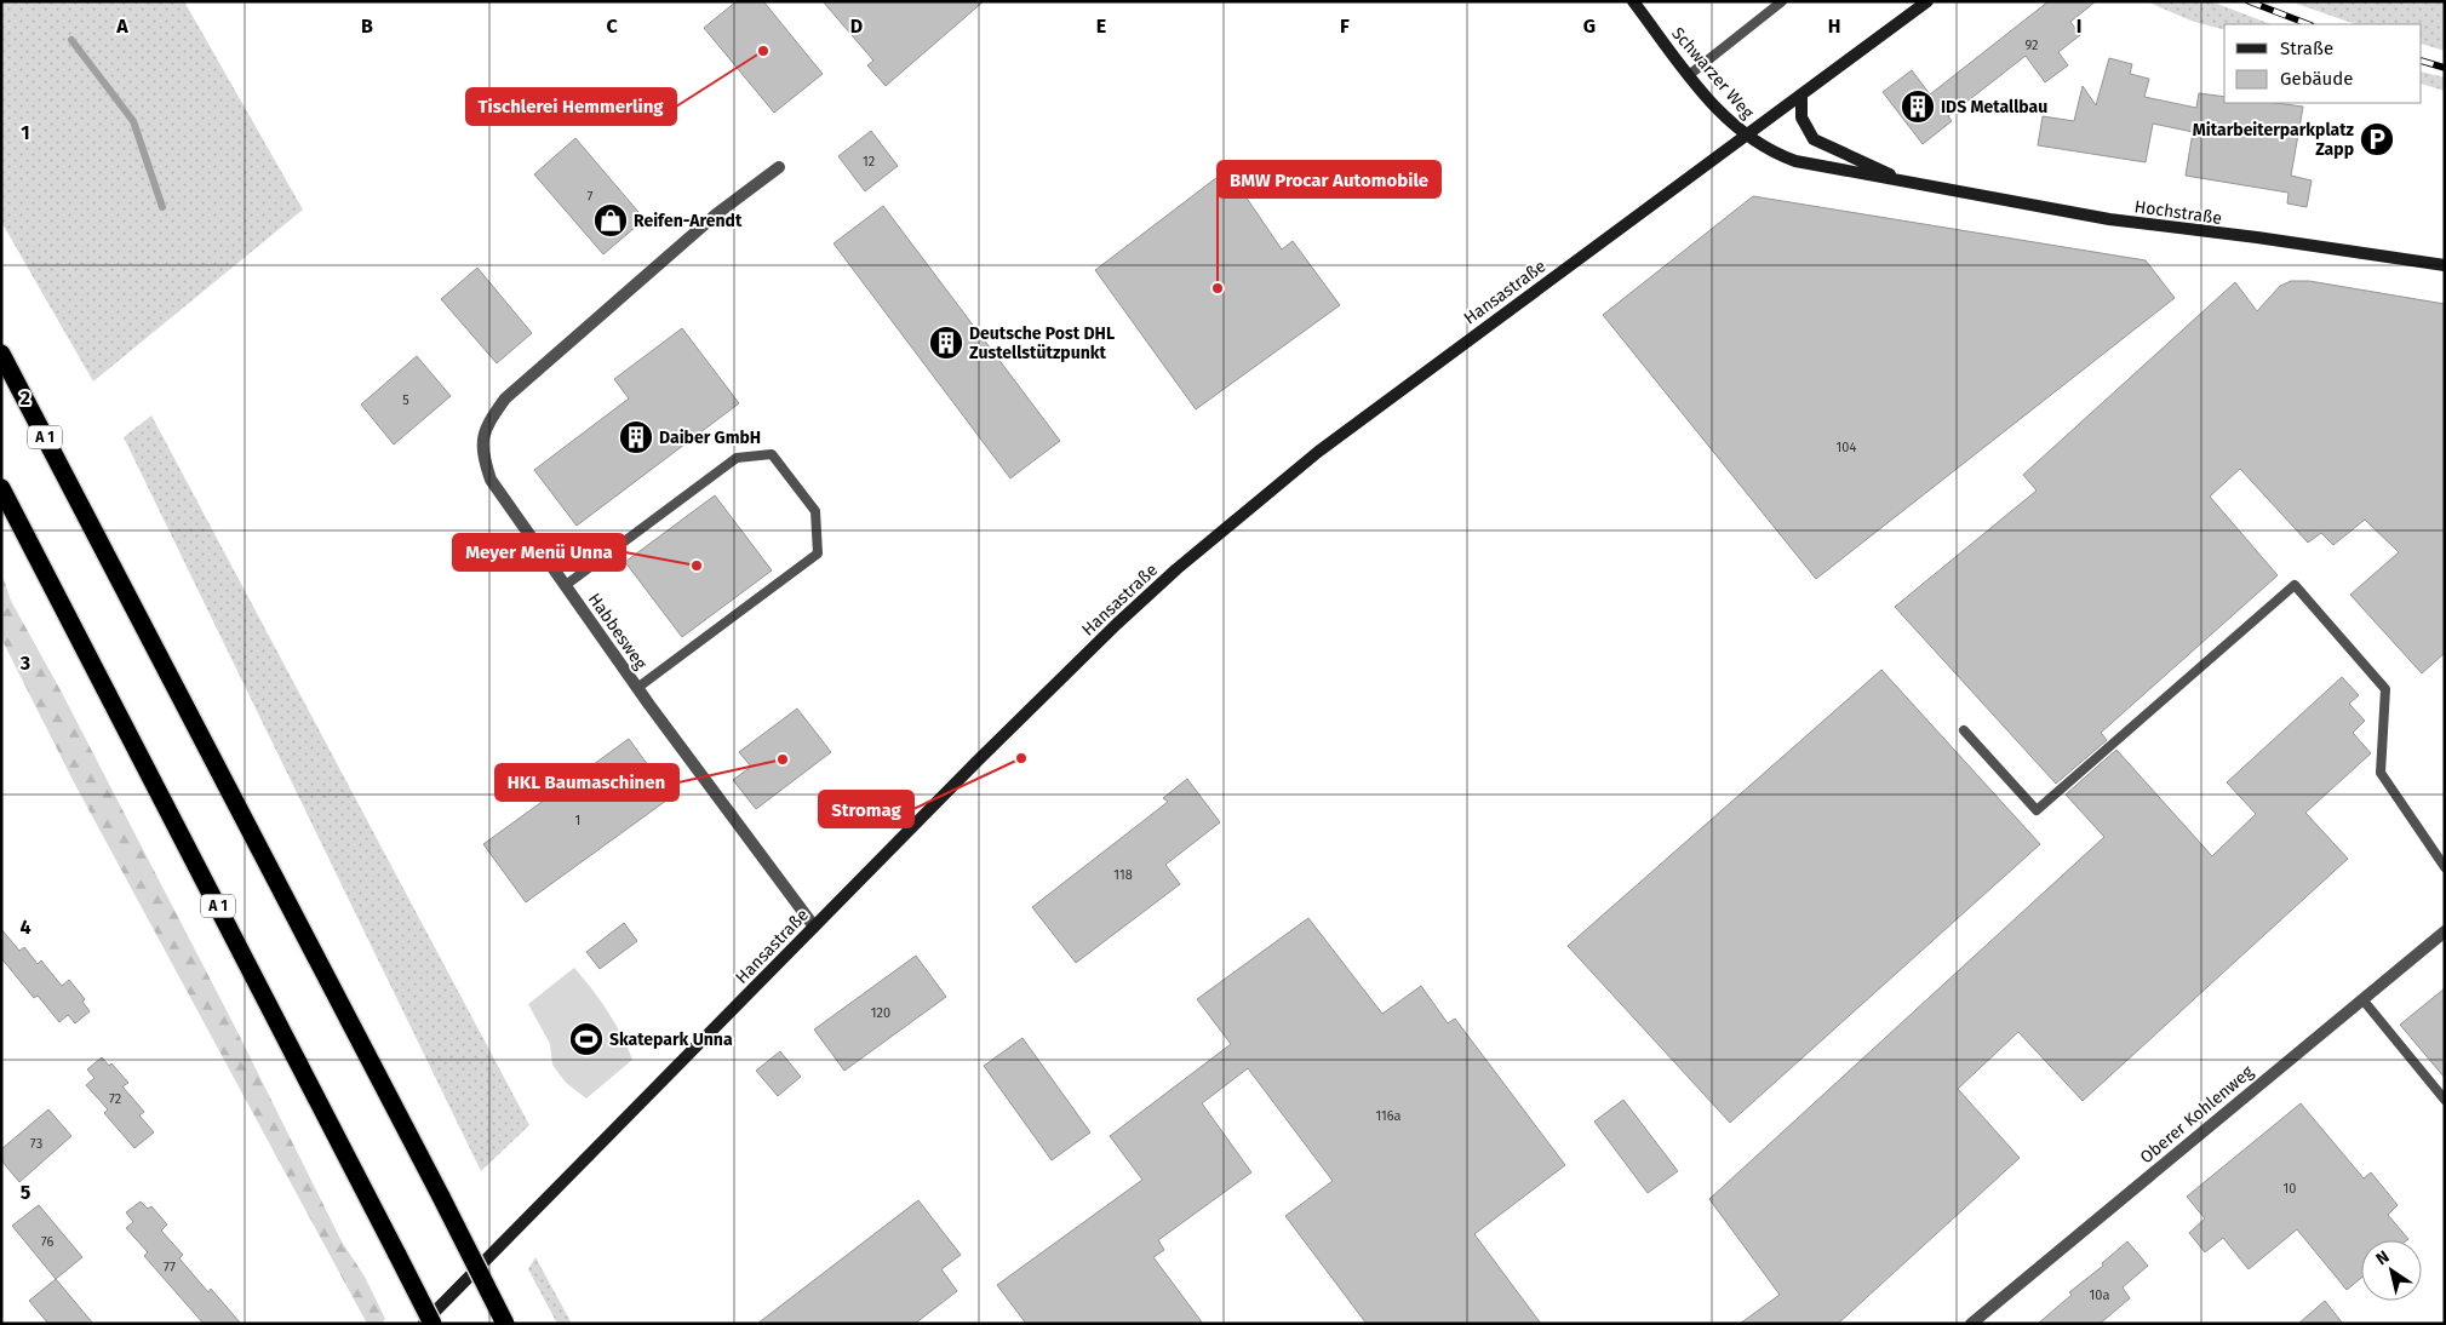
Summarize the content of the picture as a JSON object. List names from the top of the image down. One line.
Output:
{"streets":{"highway":["A 1"],"main road":["Schwarzer Weg","Hochstraße","Hansastraße"],"street":["Habbesweg","Oberer Kohlenweg"]},"crossings":[["Schwarzer Weg","Hochstraße"],["Schwarzer Weg","Hansastraße"],["Hochstraße","Hansastraße"],["Hansastraße","Habbesweg"]],"places":{"other":["Tischlerei Hemmerling","BMW Procar Automobile","Meyer Menü Unna","Stromag","HKL Baumaschinen"],"building":["IDS Metallbau","Deutsche Post DHL Zustellstützpunkt","Daiber GmbH"],"parking":["Mitarbeiterparkplatz Zapp"],"shop":["Reifen-Arendt"],"sports":["Skatepark Unna"]},"house_numbers":["92","12","7","5","104","1","118","120","72","116a","73","10","76","77","10a"],"legend":["Straße","Gebäude"],"north":"top left","grid":{"columns":["A","B","C","D","E","F","G","H","I"],"rows":["1","2","3","4","5"]}}
